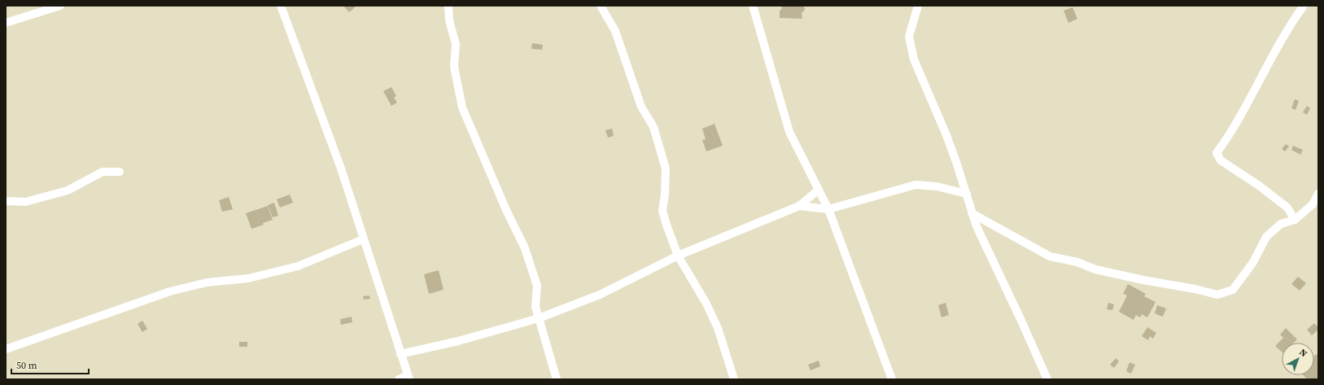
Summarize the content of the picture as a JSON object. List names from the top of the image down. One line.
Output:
{"scale_bar":"50 m","north":"top right"}
